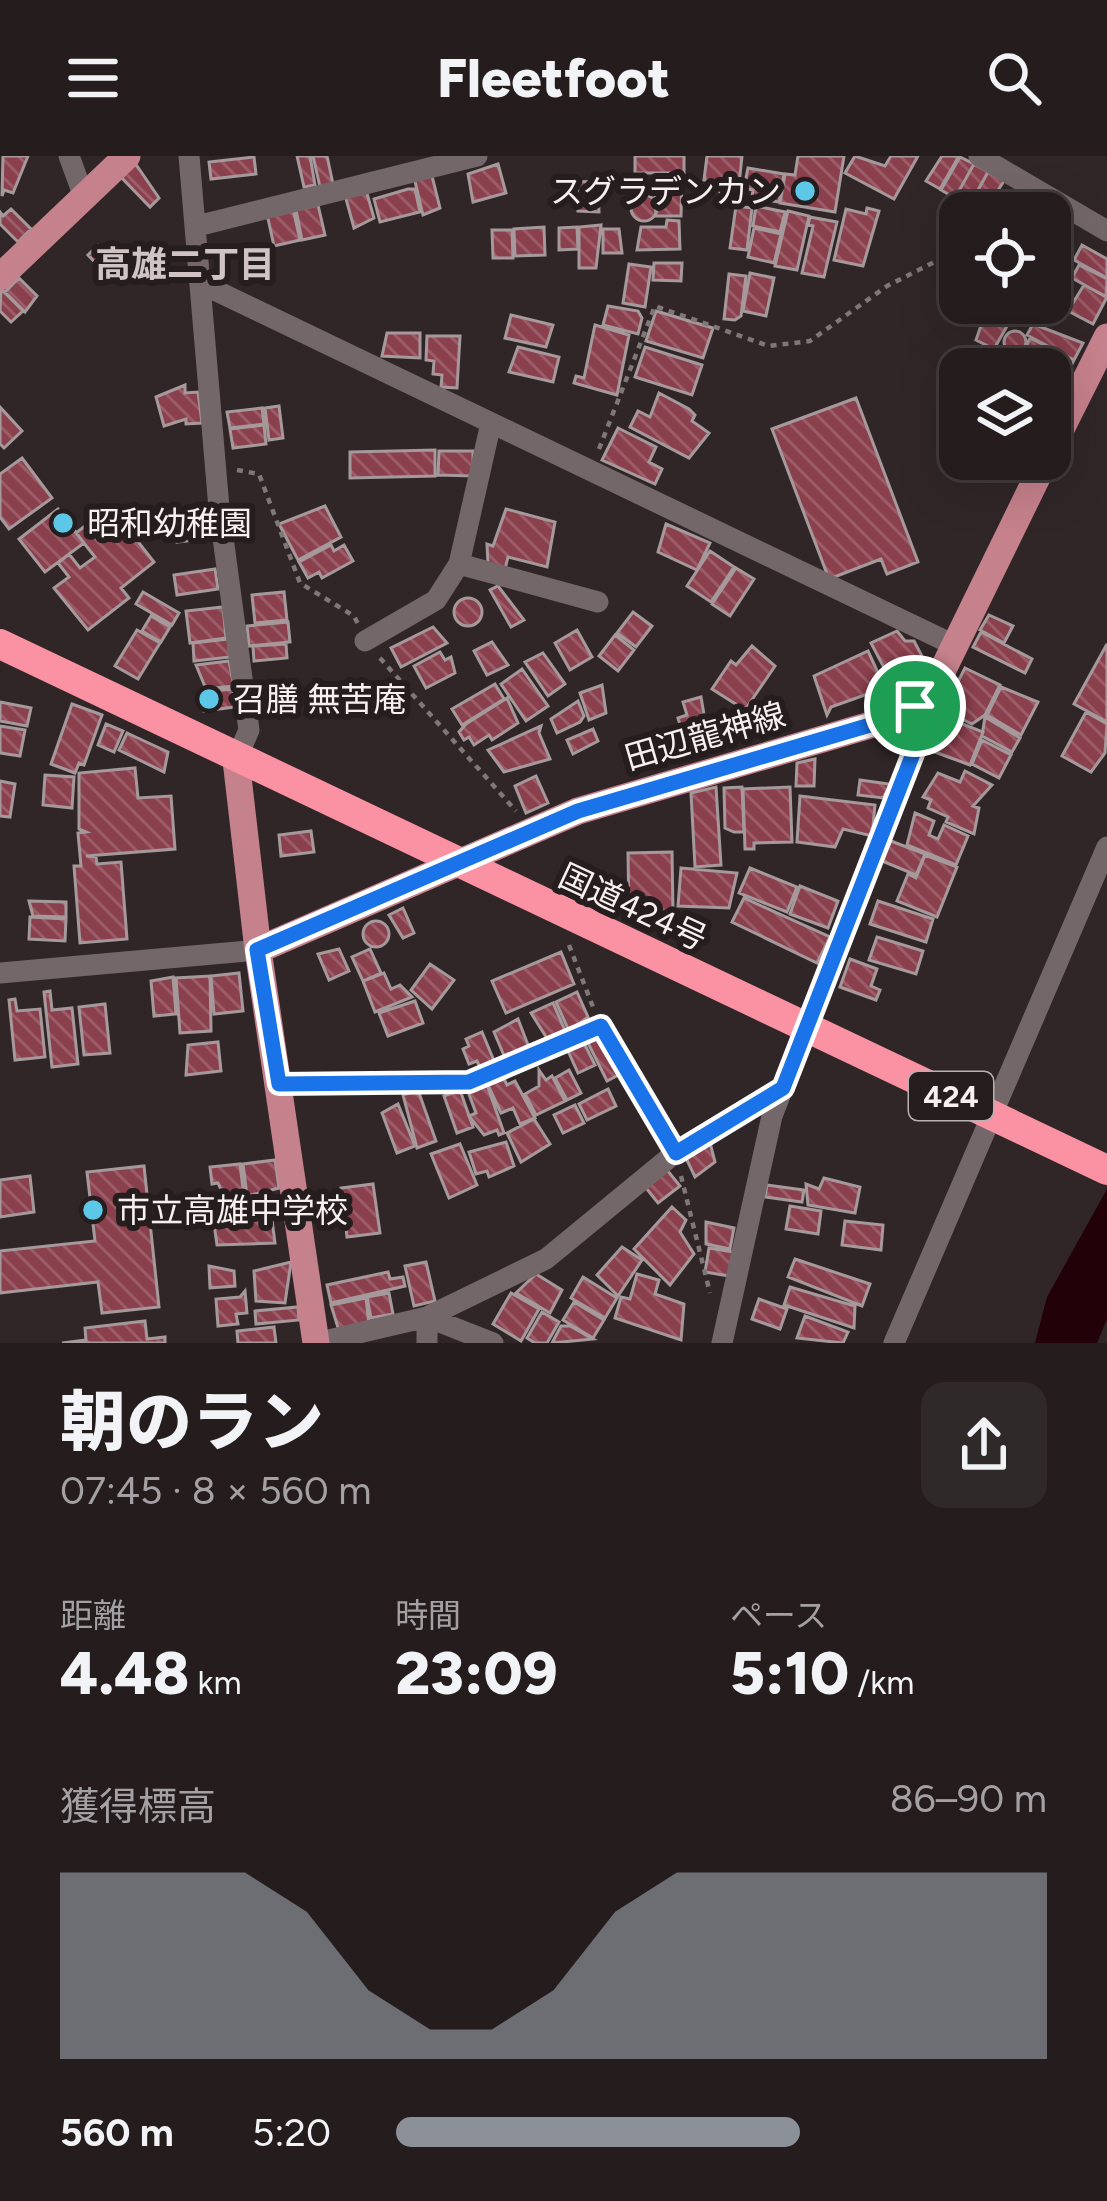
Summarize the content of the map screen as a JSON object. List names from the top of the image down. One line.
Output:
{"streets":{"highway":["国道424号","424"],"main road":["田辺龍神線"]},"crossings":[["田辺龍神線","国道424号"]],"districts":["高雄二丁目"],"places":["スグラデンカン","昭和幼稚園","召膳 無苦庵","市立高雄中学校"],"page":{"header":"Fleetfoot","heading":["朝のラン","07:45 · 8 × 560 m"],"stats":[["距離","4.48 km"],["時間","23:09"],["ペース","5:10 /km"]],"chart":["獲得標高","86–90 m"],"list":[{"name":"560 m","note":"5:20"}]}}
